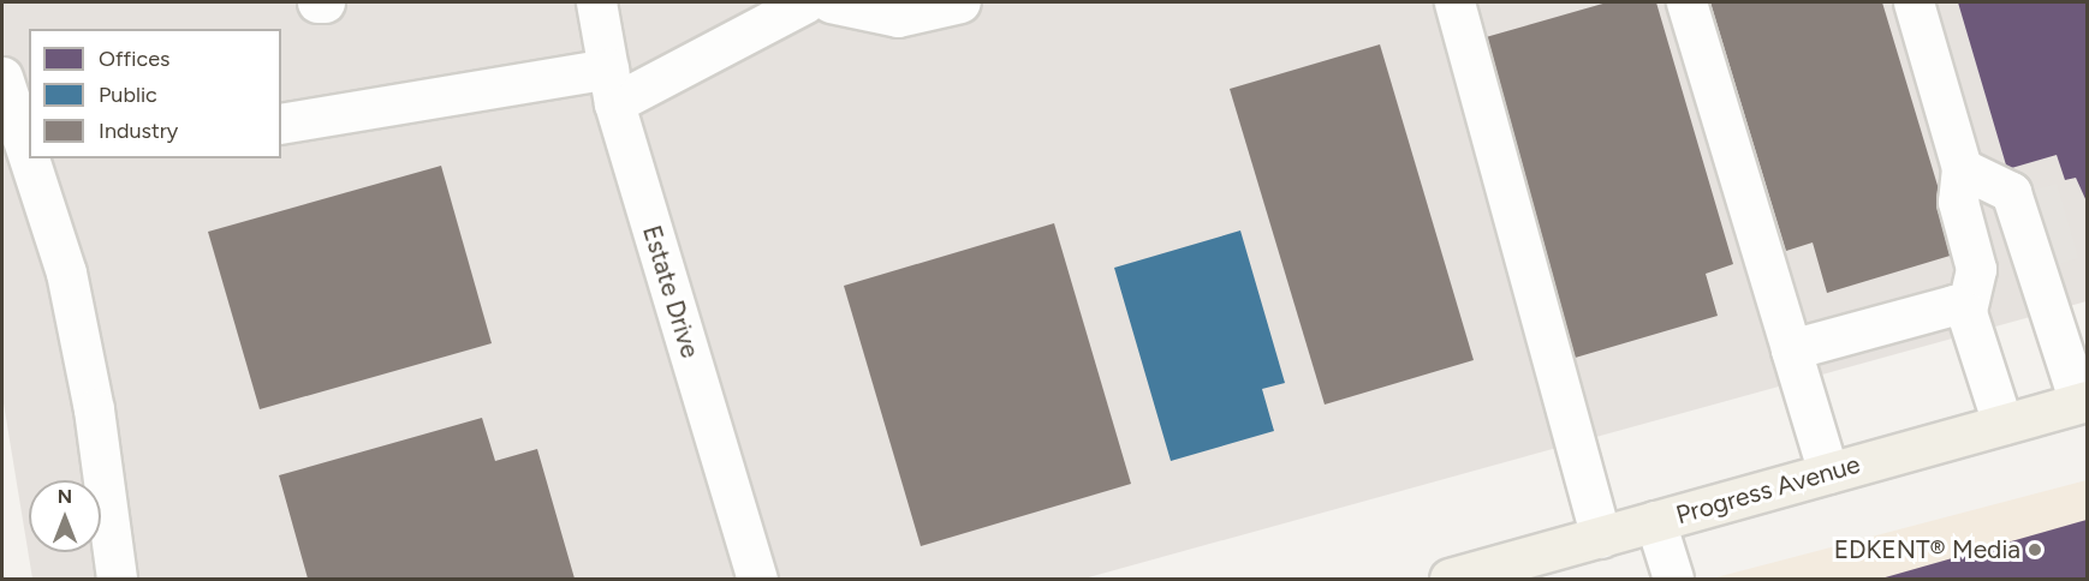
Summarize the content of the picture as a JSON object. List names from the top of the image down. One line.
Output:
{"streets":{"main road":["Progress Avenue"],"street":["Estate Drive"]},"places":["EDKENT® Media"],"legend":["Offices","Public","Industry"],"north":"top"}
